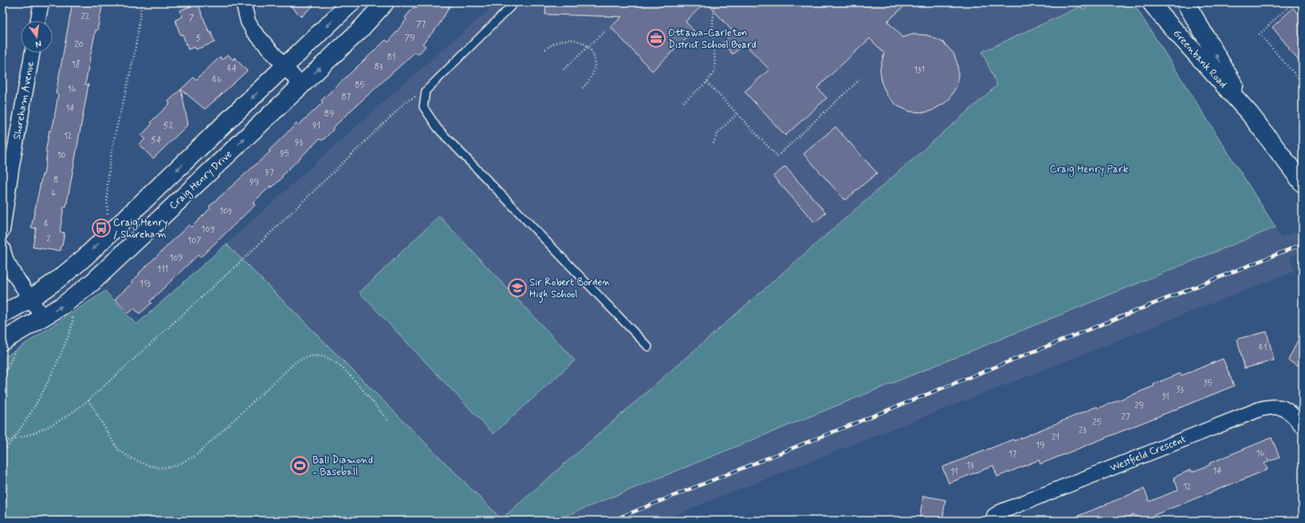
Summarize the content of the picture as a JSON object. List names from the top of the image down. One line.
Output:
{"streets":{"street":["Greenbank Road","Shoreham Avenue","Craig Henry Drive","Westfield Crescent"]},"parks":["Craig Henry Park"],"places":{"office":["Ottawa-Carleton District School Board"],"bus stop":["Craig Henry / Shoreham"],"school or university":["Sir Robert Borden High School"],"sports":["Ball Diamond - Baseball"]},"house_numbers":["22","7","77","5","79","20","81","18","83","44","131","46","85","16","87","14","89","52","91","12","54","93","95","10","97","8","99","6","103","4","105","2","107","109","111","113","41","35","33","31","29","27","25","23","21","19","16","17","13","14","11","12"],"north":"bottom"}
